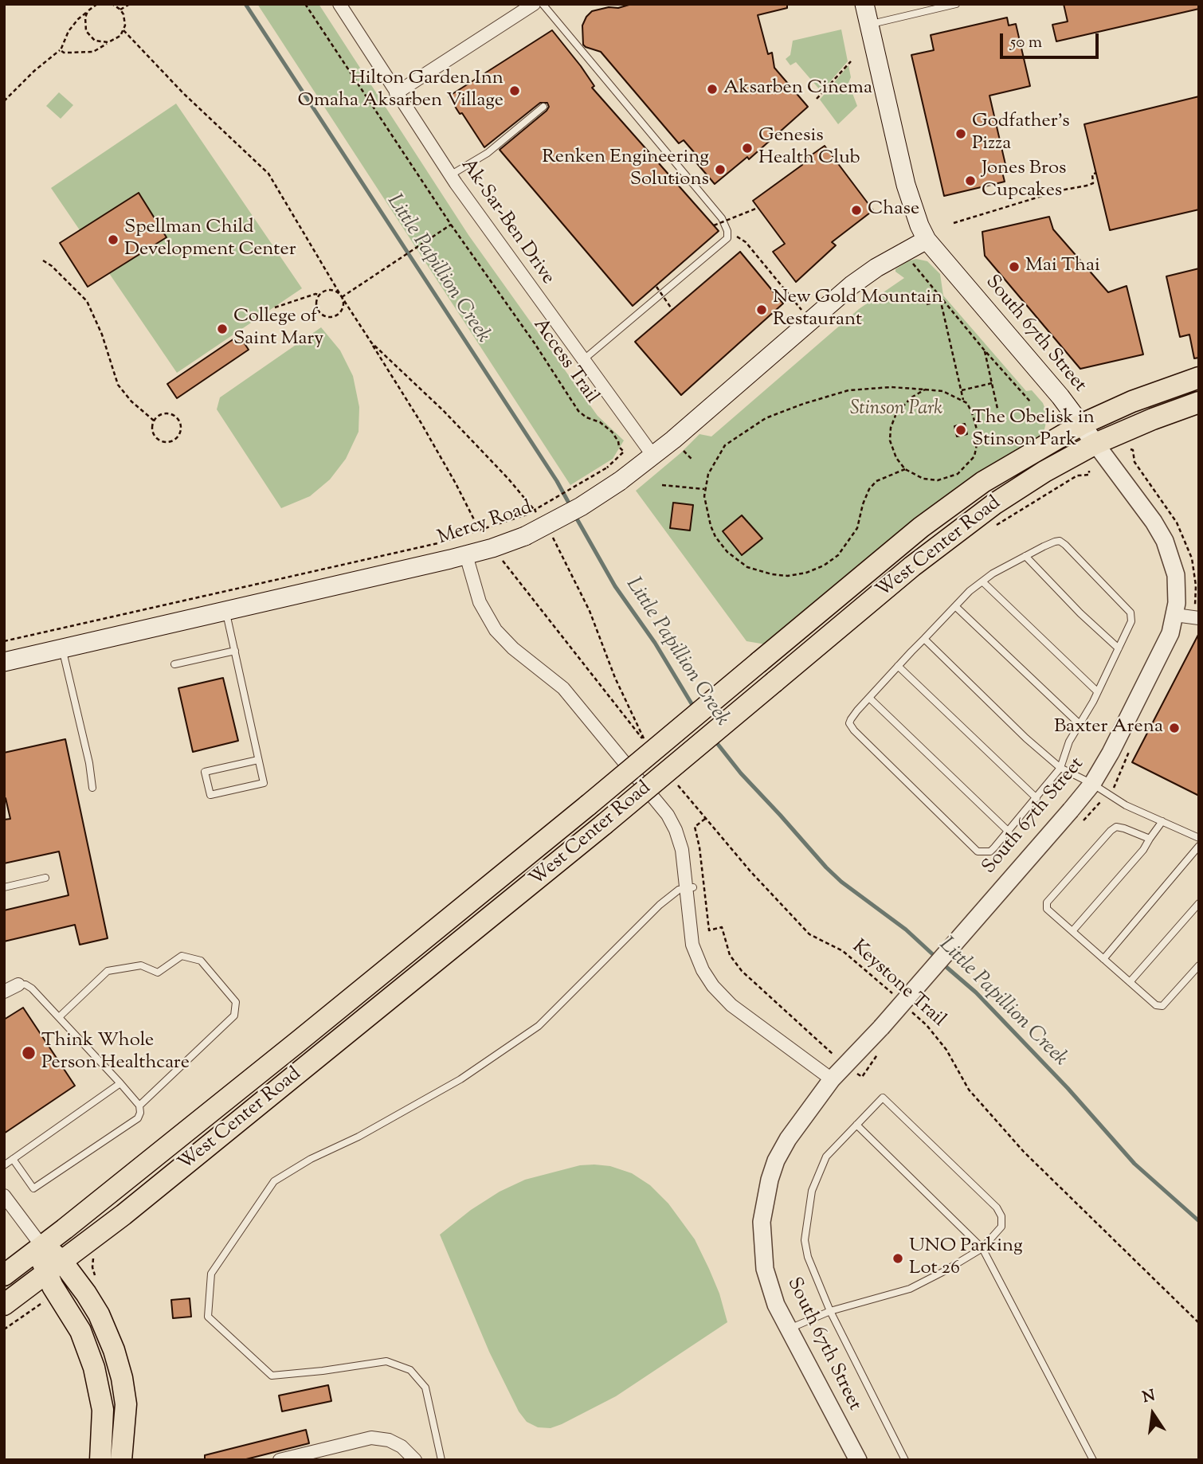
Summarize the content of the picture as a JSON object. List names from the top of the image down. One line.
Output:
{"streets":{"main road":["South 67th Street","Mercy Road","West Center Road"],"street":["Ak-Sar-Ben Drive"],"path":["Access Trail","Keystone Trail"]},"crossings":[["Ak-Sar-Ben Drive","Mercy Road"],["South 67th Street","Mercy Road"],["South 67th Street","West Center Road"]],"water":["Little Papillion Creek"],"parks":["Stinson Park"],"places":["Aksarben Cinema","Hilton Garden Inn Omaha Aksarben Village","Godfather's Pizza","Genesis Health Club","Renken Engineering Solutions","Jones Bros Cupcakes","Chase","Spellman Child Development Center","Mai Thai","New Gold Mountain Restaurant","College of Saint Mary","The Obelisk in Stinson Park","Baxter Arena","Think Whole Person Healthcare","UNO Parking Lot 26"],"scale_bar":"50 m","north":"top"}
